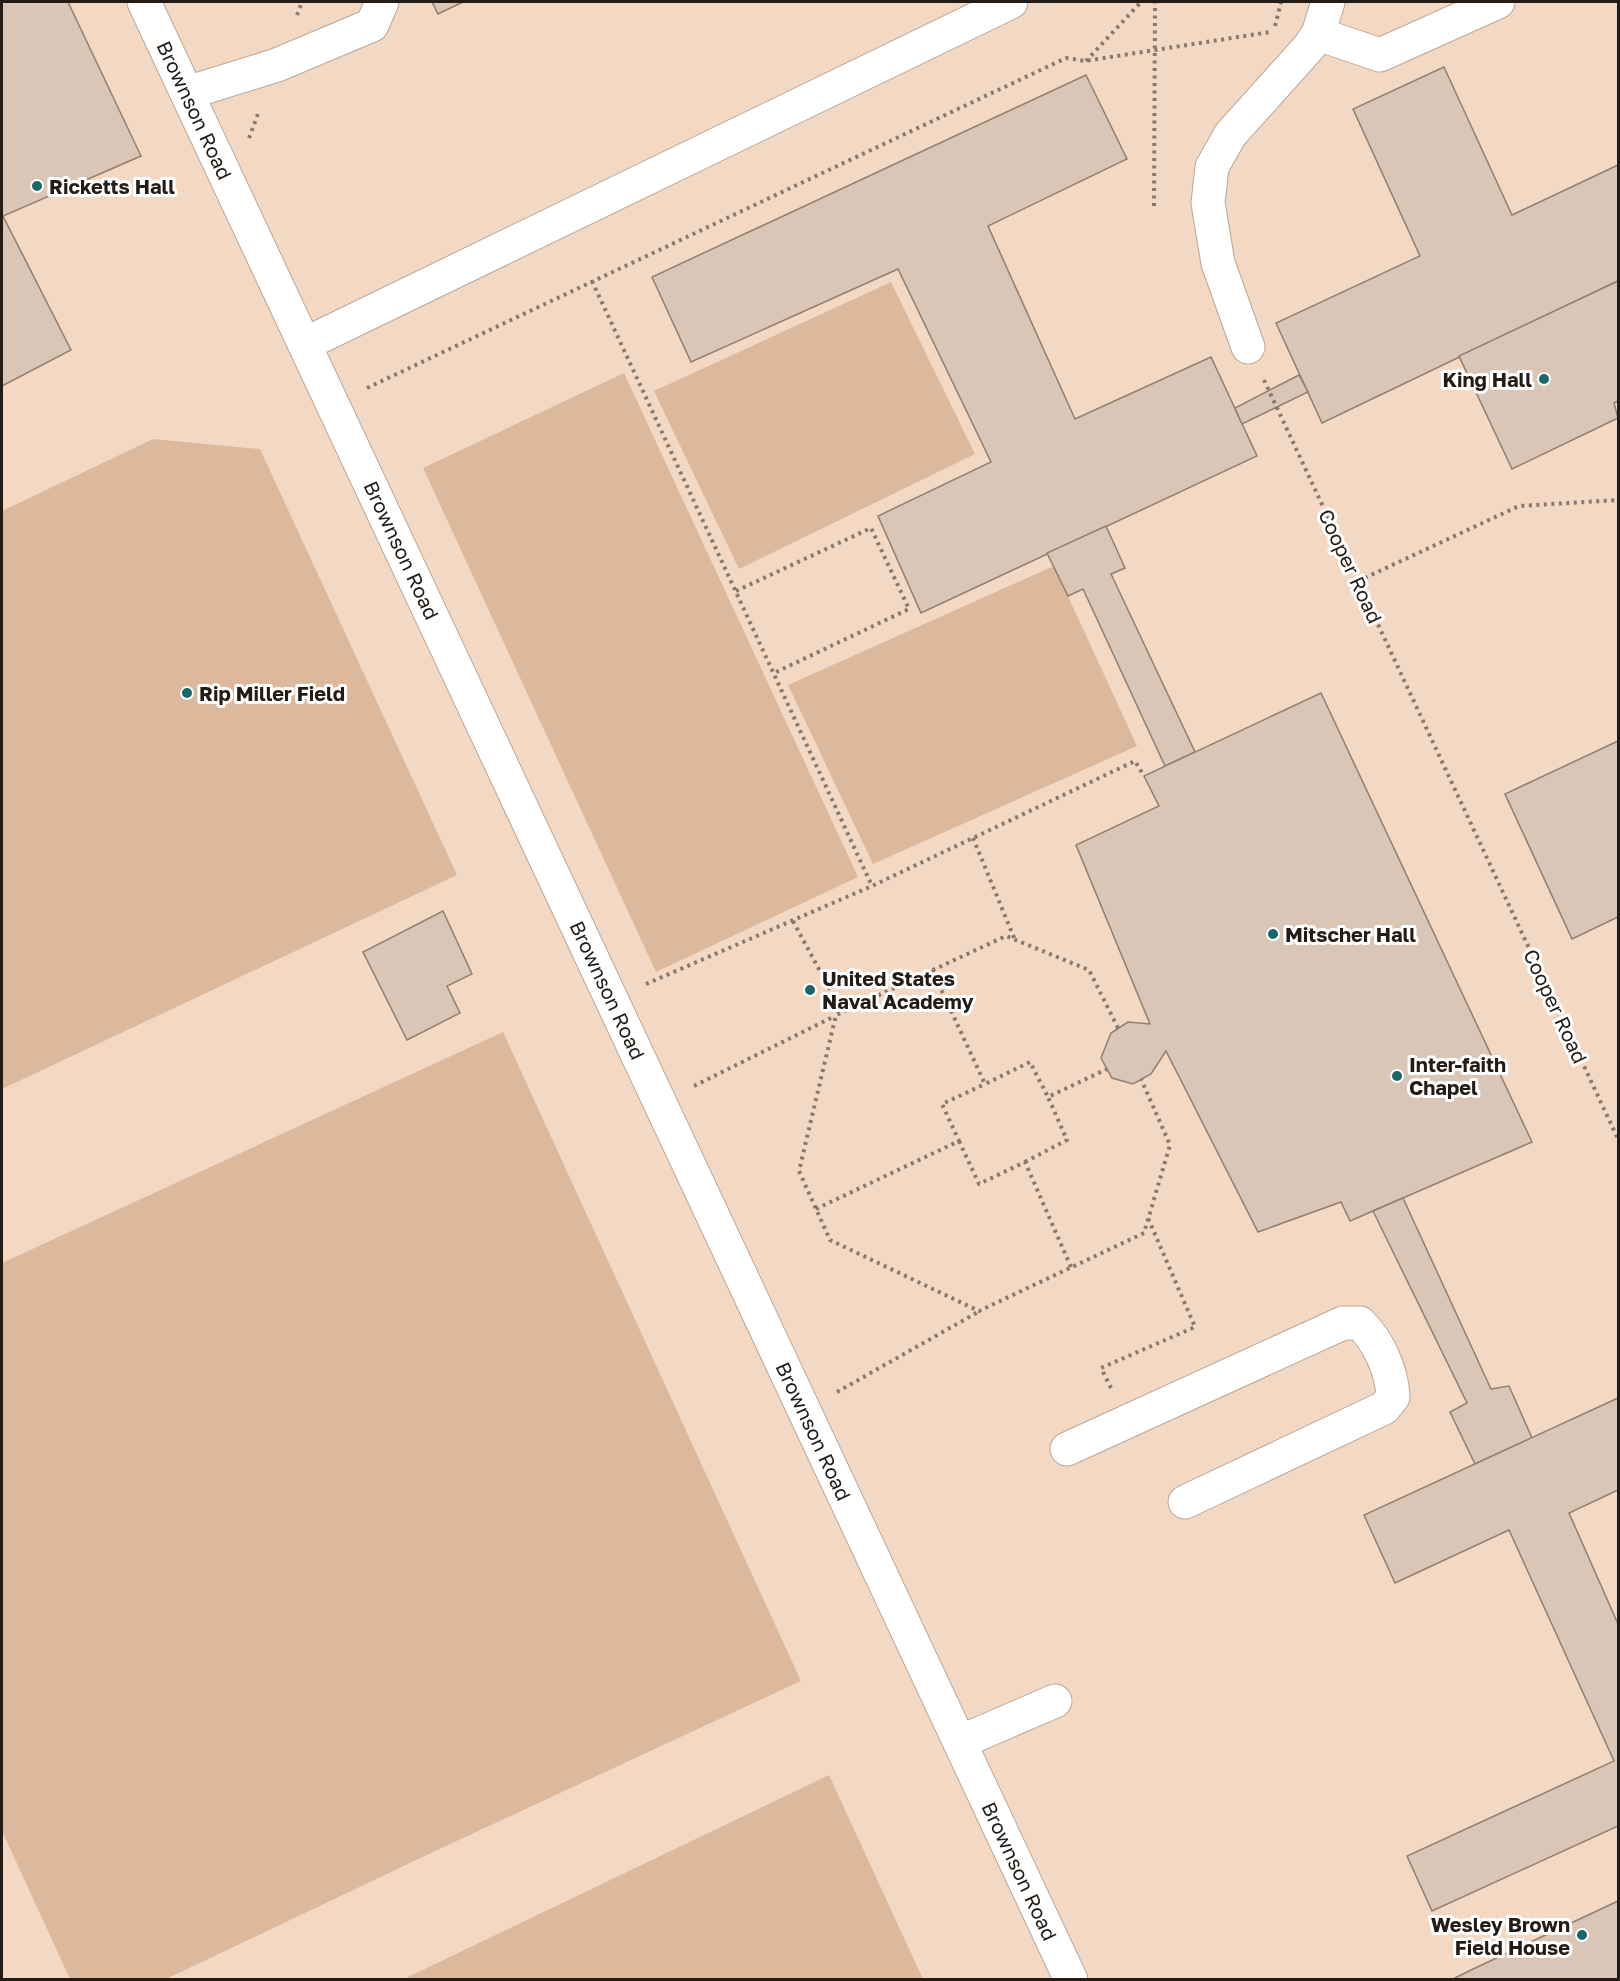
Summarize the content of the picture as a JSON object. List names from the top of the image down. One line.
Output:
{"streets":{"street":["Brownson Road"],"path":["Cooper Road"]},"places":["Ricketts Hall","King Hall","Rip Miller Field","Mitscher Hall","United States Naval Academy","Inter-faith Chapel","Wesley Brown Field House"]}
